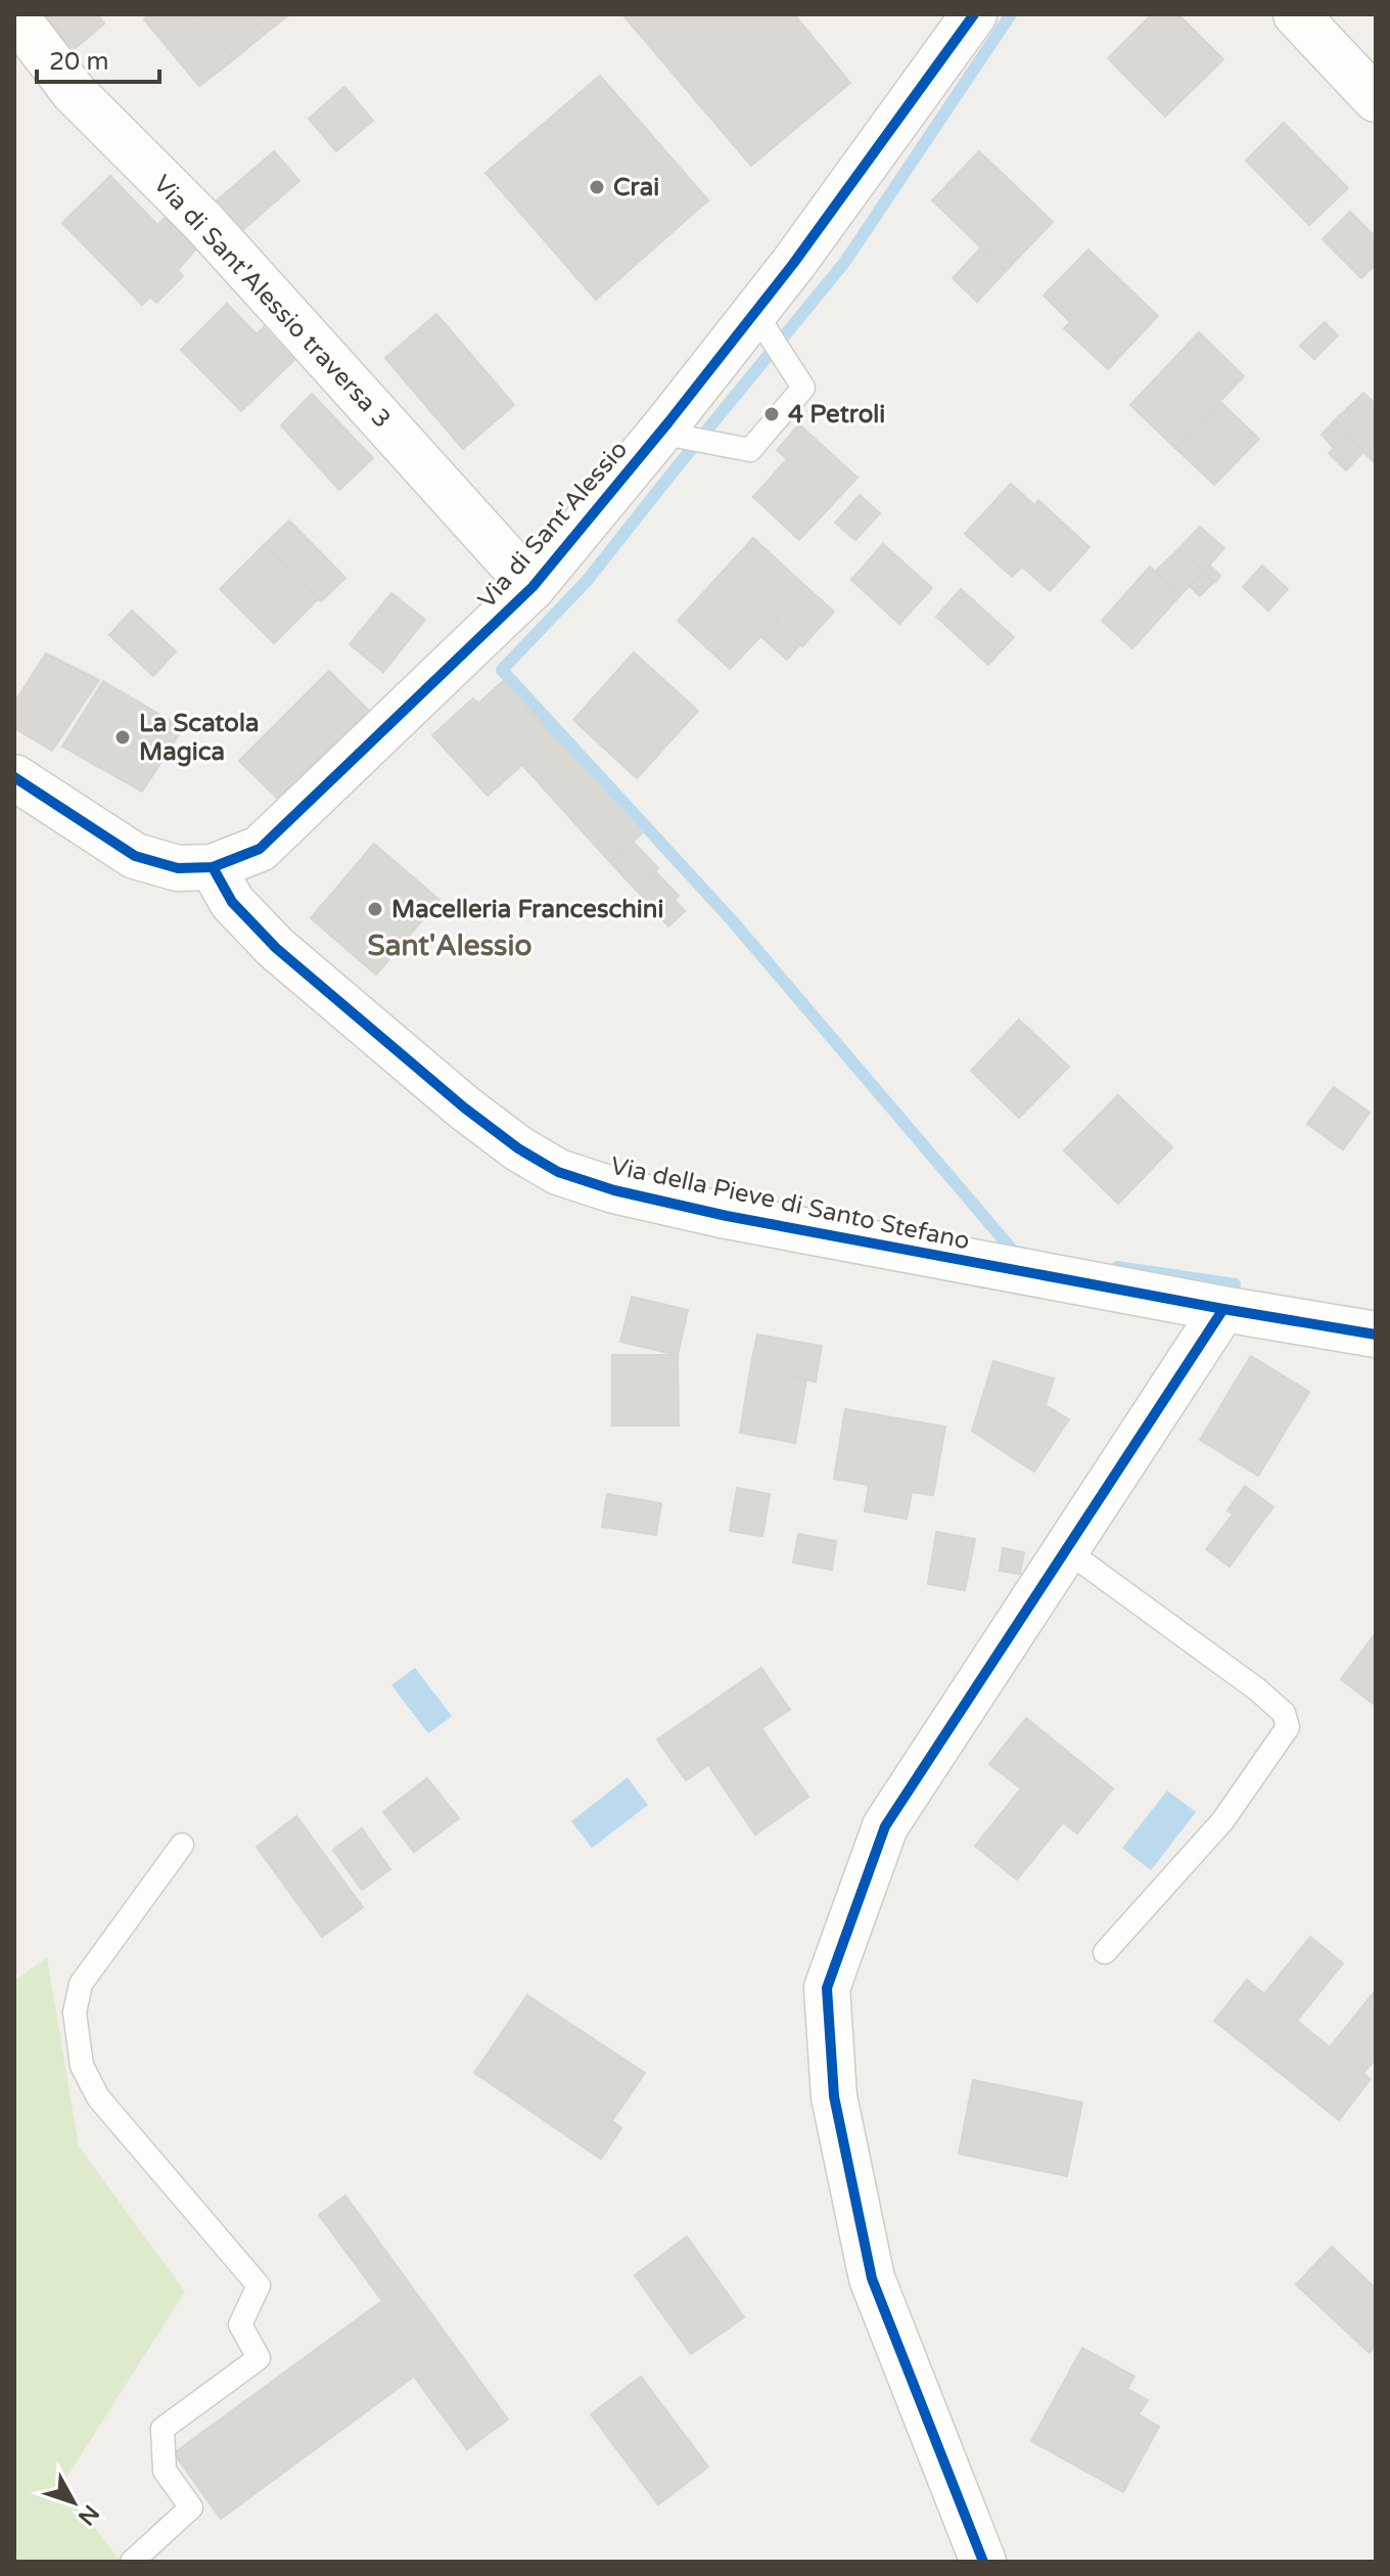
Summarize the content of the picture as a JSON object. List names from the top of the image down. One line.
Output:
{"streets":{"street":["Via di Sant'Alessio traversa 3","Via di Sant'Alessio","Via della Pieve di Santo Stefano"]},"crossings":[["Via di Sant'Alessio traversa 3","Via di Sant'Alessio"],["Via di Sant'Alessio","Via della Pieve di Santo Stefano"]],"districts":["Sant'Alessio"],"places":["Crai","4 Petroli","La Scatola Magica","Macelleria Franceschini"],"scale_bar":"20 m","north":"bottom right"}
